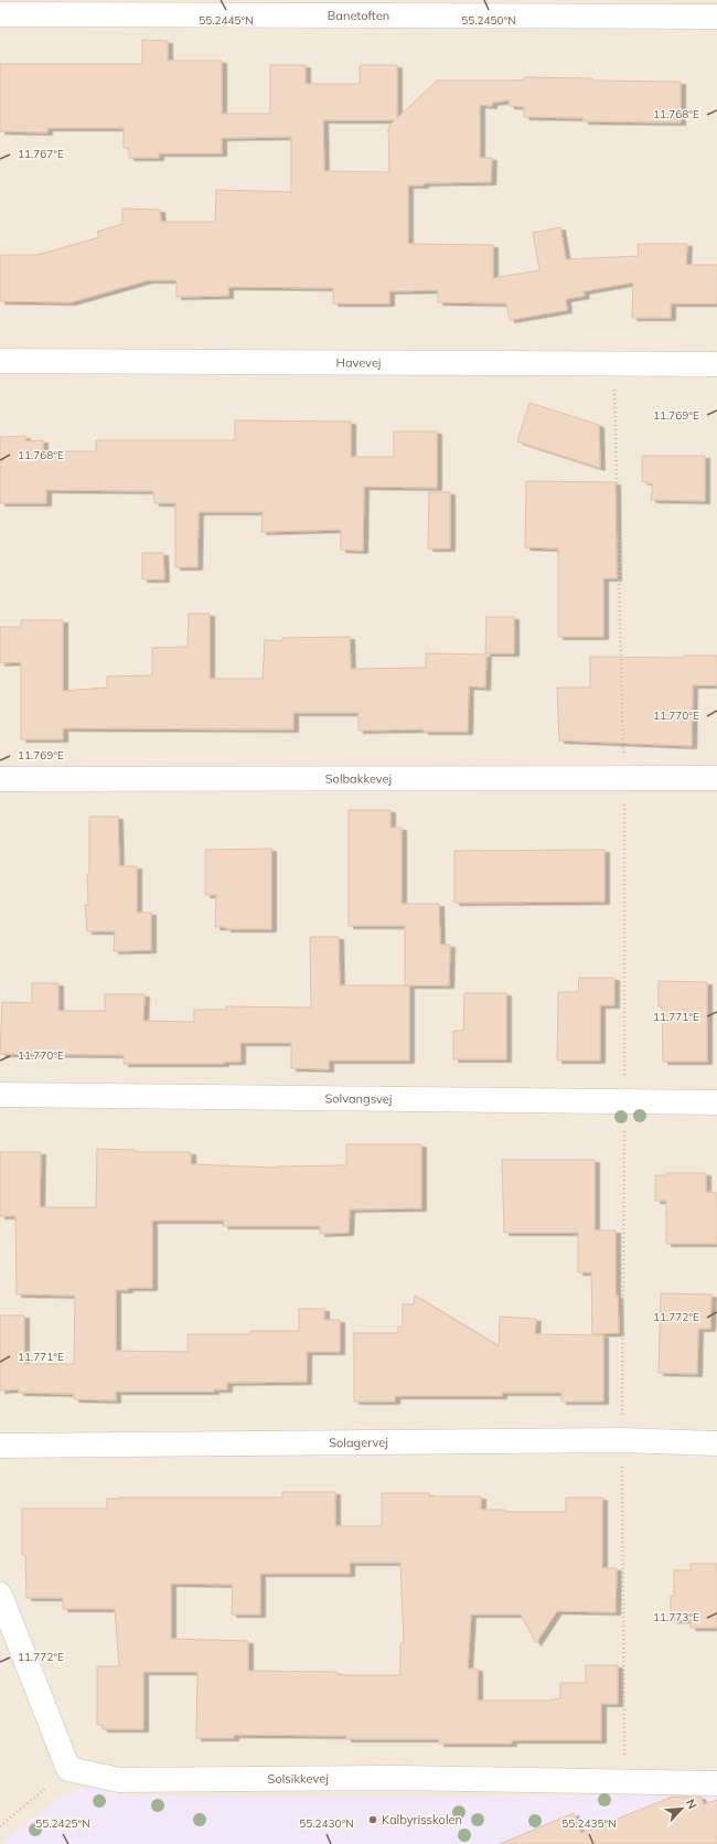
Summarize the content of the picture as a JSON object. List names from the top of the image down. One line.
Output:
{"streets":{"street":["Banetoften","Havevej","Solbakkevej","Solvangsvej","Solagervej","Solsikkevej"]},"places":["Kalbyrisskolen"],"north":"top right","coordinates":["55.2445°N","55.2450°N","11.768°E","11.767°E","11.769°E","11.770°E","11.771°E","11.772°E","11.773°E","55.2425°N","55.2430°N","55.2435°N"]}
